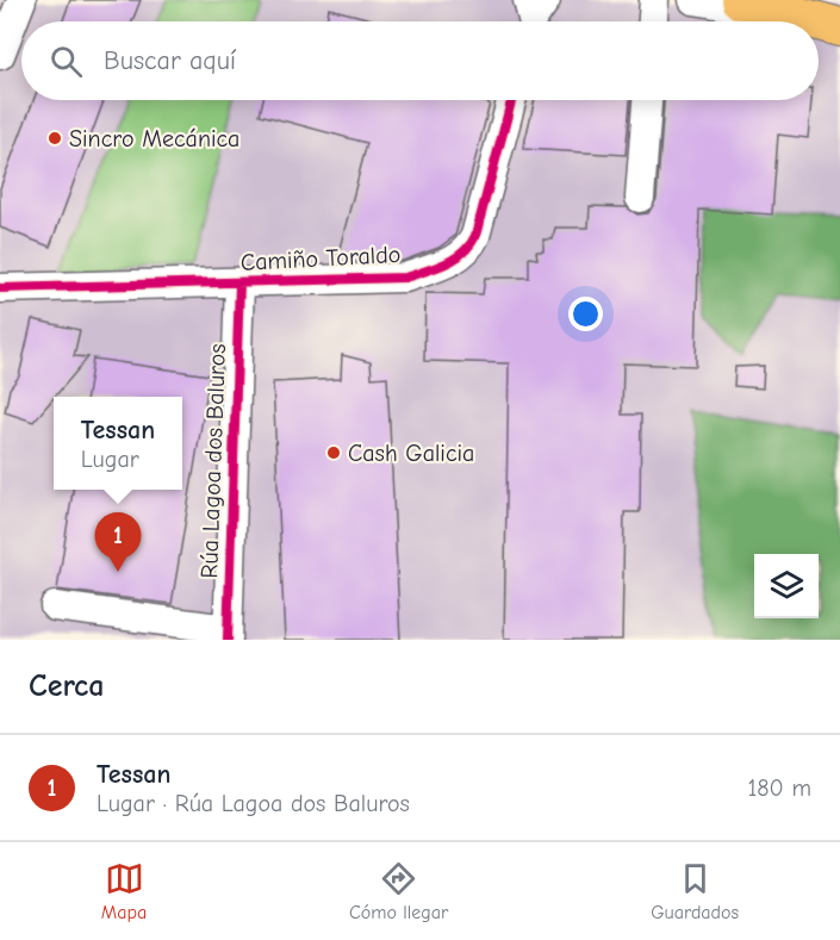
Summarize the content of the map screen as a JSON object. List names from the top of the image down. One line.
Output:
{"streets":{"street":["Camiño Toraldo","Rúa Lagoa dos Baluros"]},"crossings":[["Camiño Toraldo","Rúa Lagoa dos Baluros"]],"places":["Sincro Mecánica","Cash Galicia"],"page":{"search":"Buscar aquí","popup":["Tessan","Lugar"],"pins":"1","heading":"Cerca","list":[{"mark":"1","name":"Tessan","note":"Lugar · Rúa Lagoa dos Baluros","value":"180 m"}],"nav":["Mapa","Cómo llegar","Guardados"]}}
